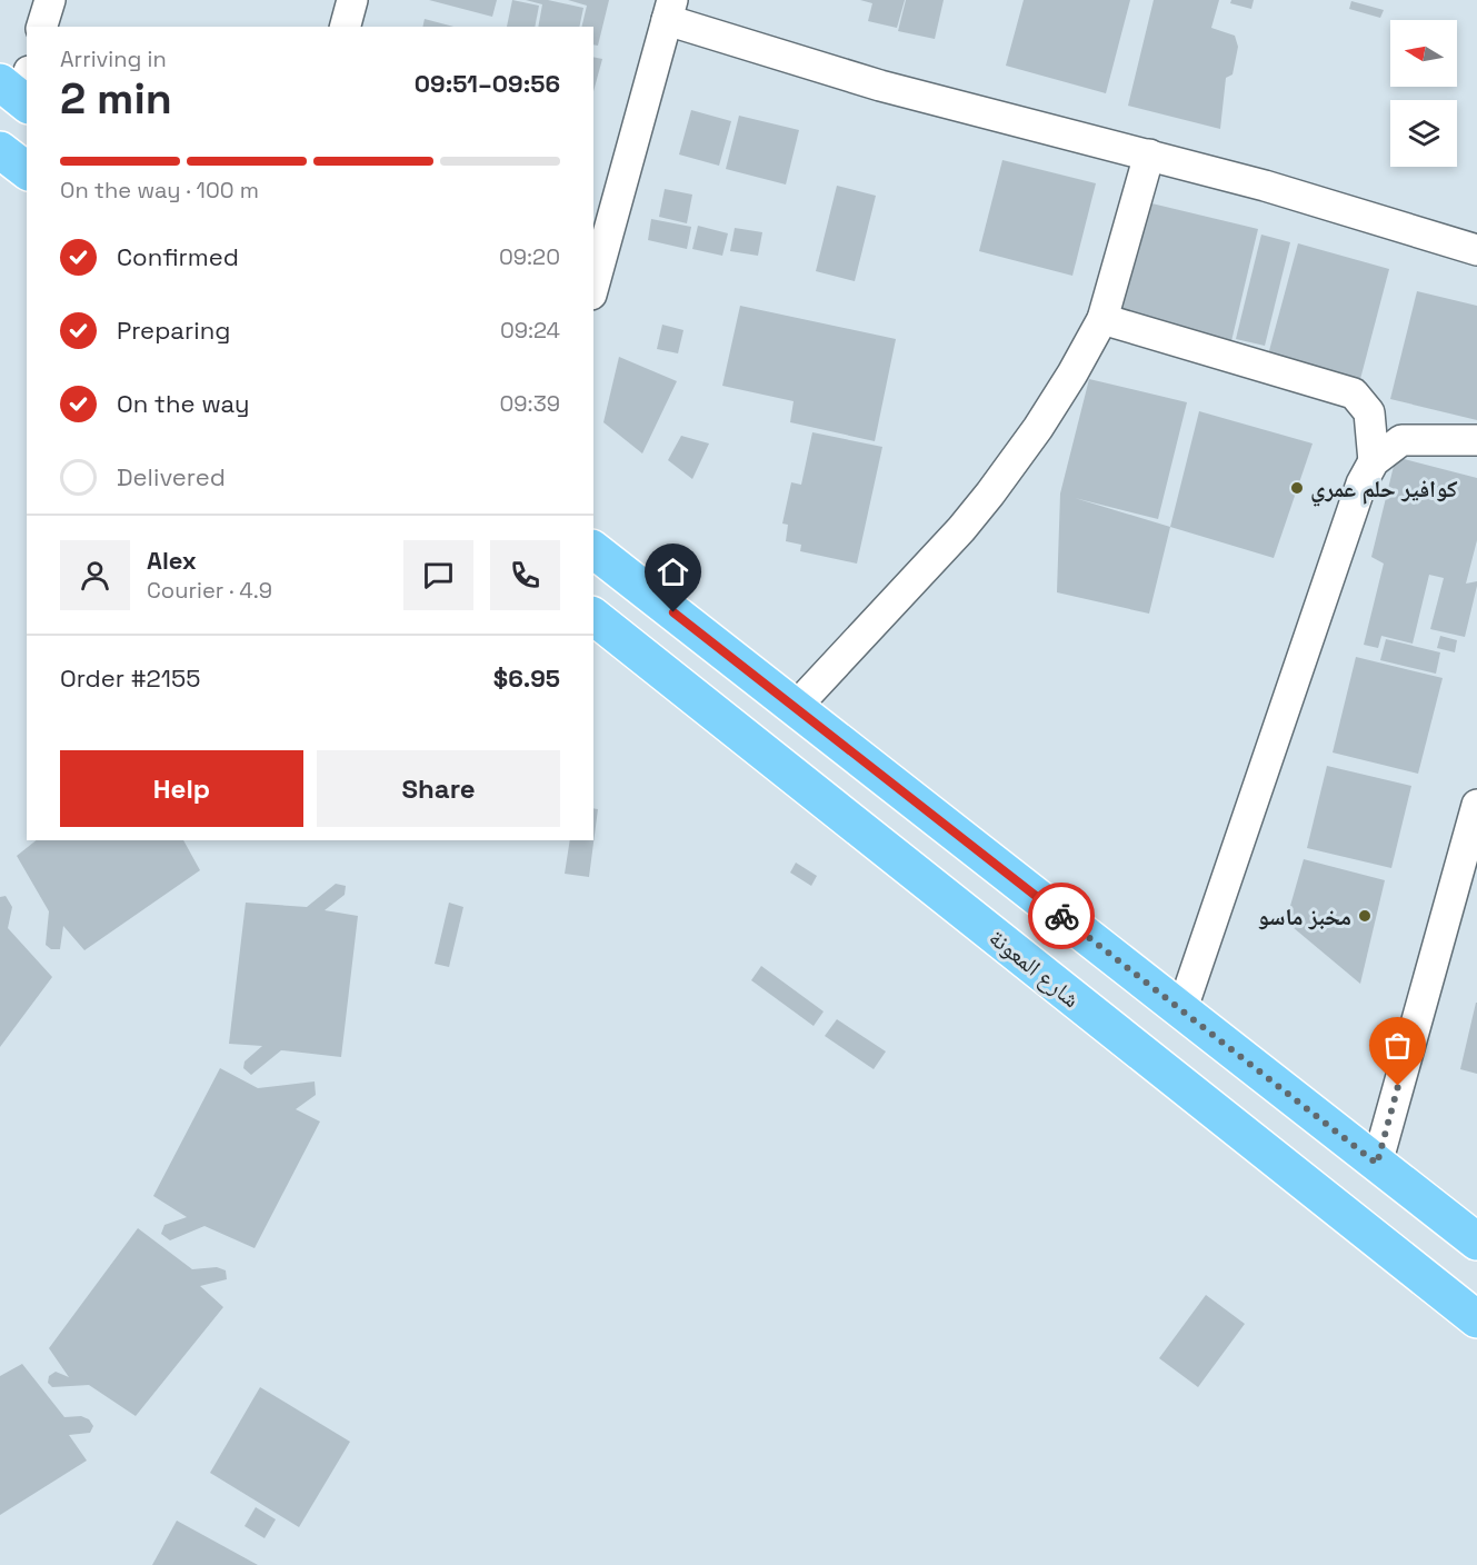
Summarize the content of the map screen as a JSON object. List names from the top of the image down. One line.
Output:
{"streets":{"highway":["شارع المعونة"]},"places":["كوافير حلم عمري","مخبز ماسو"],"north":"left","page":{"heading":["2 min","Arriving in","09:51–09:56"],"panel":["Alex","Courier · 4.9","Order #2155","$6.95"],"bar":"On the way · 100 m","list":[["Confirmed","09:20"],["Preparing","09:24"],["On the way","09:39"],"Delivered"],"buttons":["Help","Share"]}}
